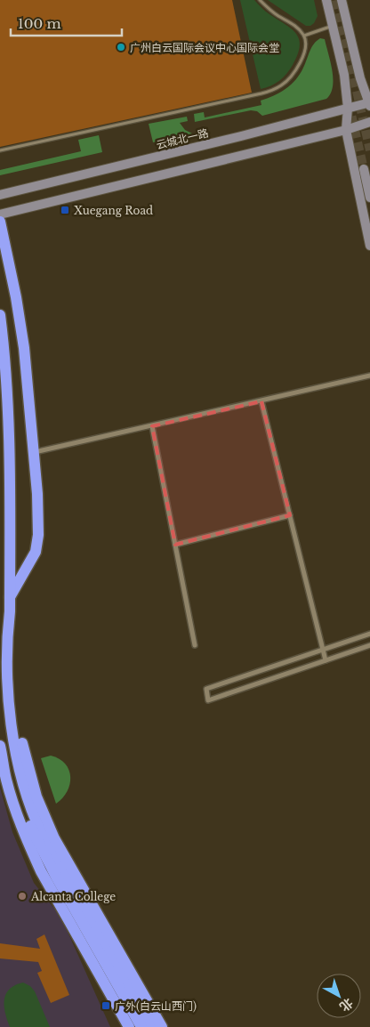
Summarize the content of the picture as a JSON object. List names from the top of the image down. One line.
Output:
{"streets":{"street":["云城北一路"]},"places":{"other":["广州白云国际会议中心国际会堂","Alcanta College"],"transit":["Xuegang Road","广外(白云山西门)"]},"scale_bar":"100 m","north":"bottom right"}
